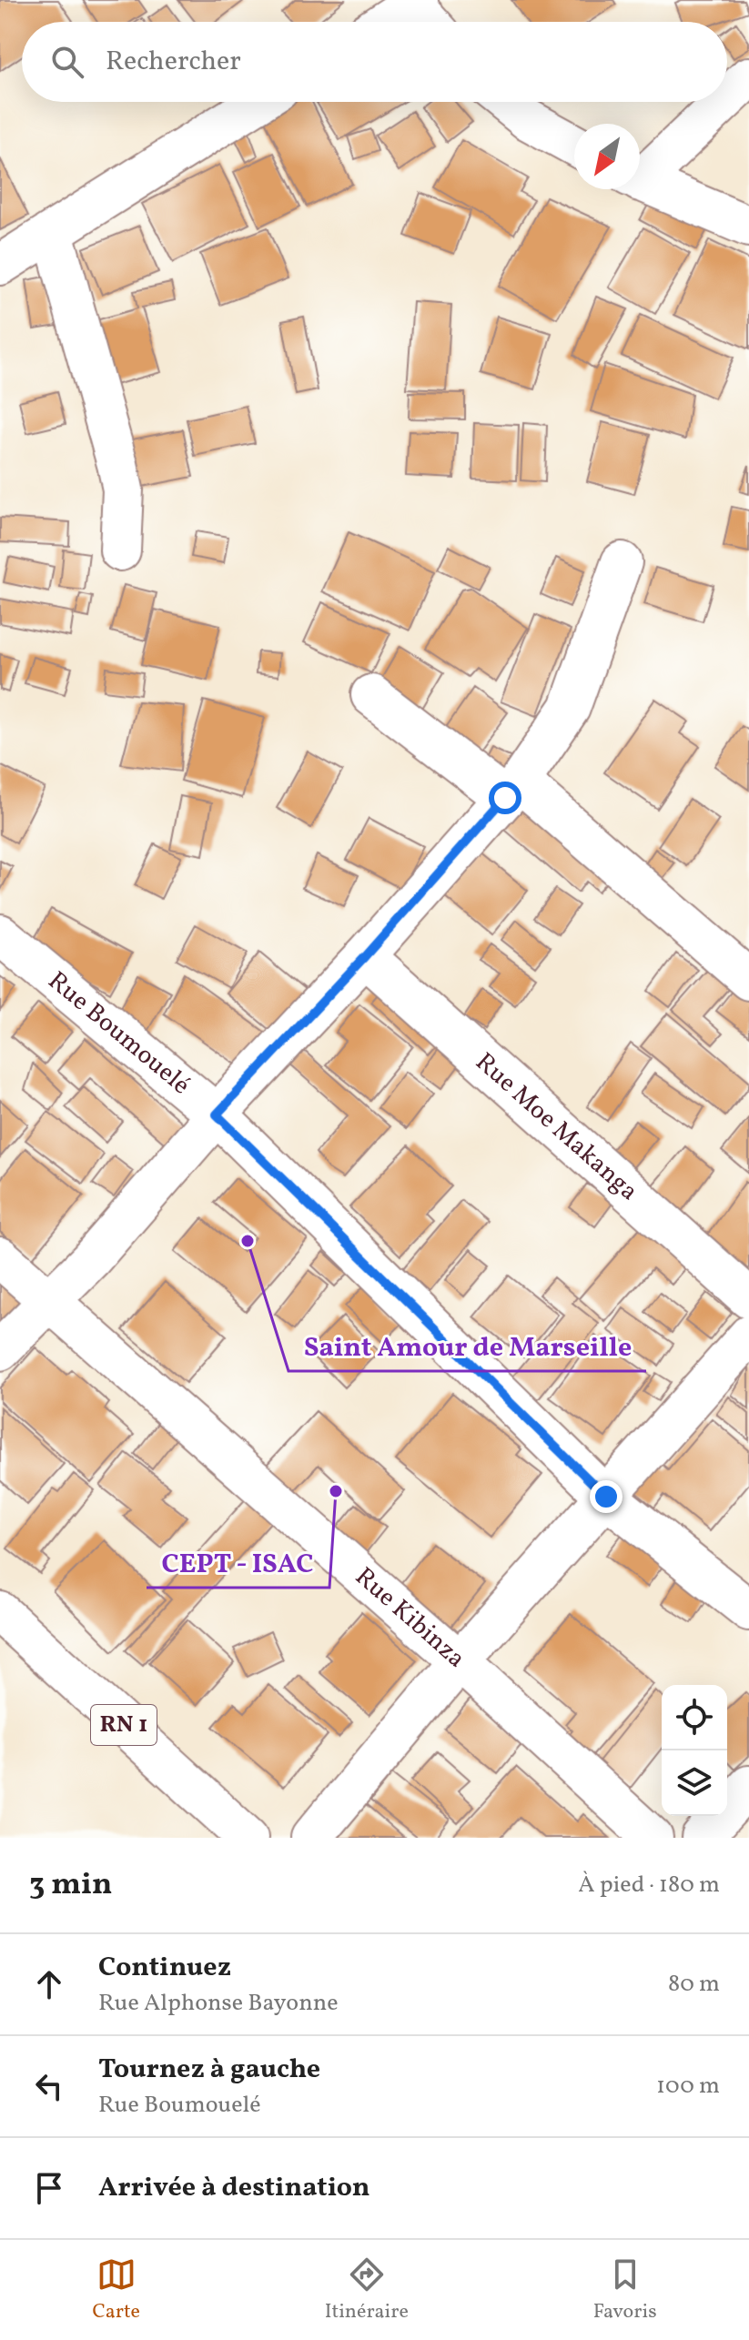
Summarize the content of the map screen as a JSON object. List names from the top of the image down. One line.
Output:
{"streets":{"main road":["Rue Boumouelé","Rue Moe Makanga","Rue Kibinza","RN 1"]},"places":["Saint Amour de Marseille","CEPT - ISAC"],"north":"bottom left","page":{"search":"Rechercher","heading":["3 min","À pied · 180 m"],"list":[["Continuez","Rue Alphonse Bayonne","80 m"],["Tournez à gauche","Rue Boumouelé","100 m"],"Arrivée à destination"],"nav":["Carte","Itinéraire","Favoris"]}}
